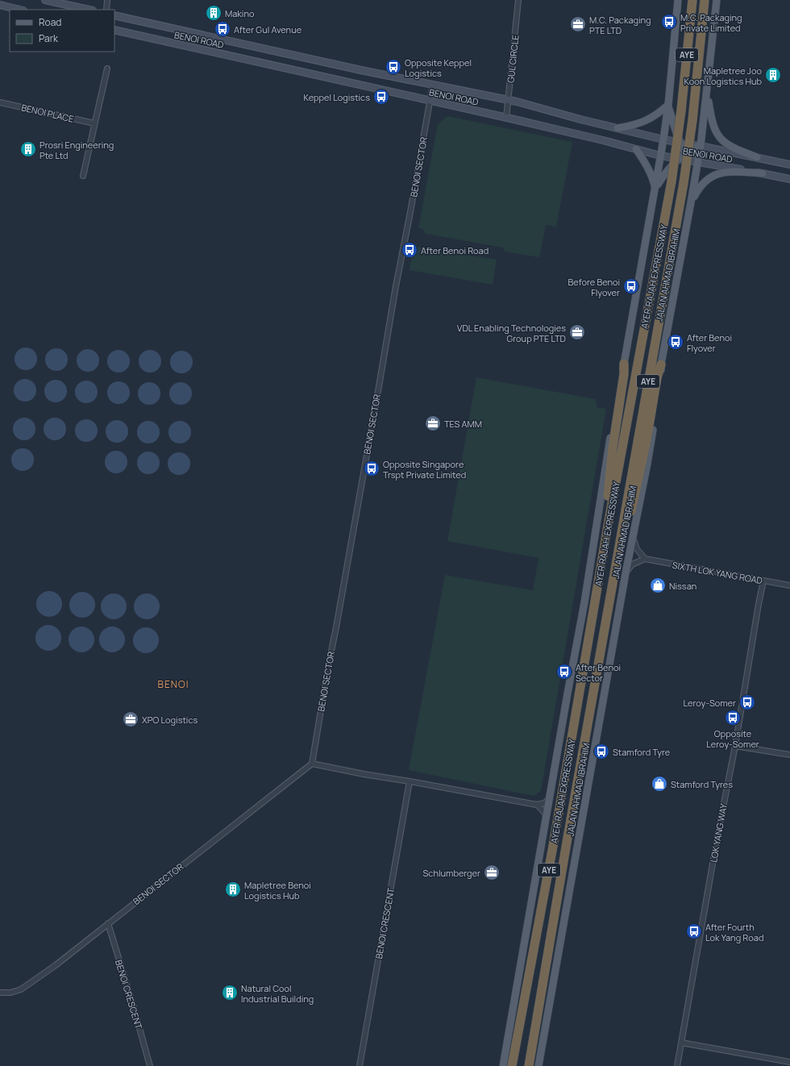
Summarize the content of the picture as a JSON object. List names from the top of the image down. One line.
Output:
{"streets":{"highway":["AYE","AYER RAJAH EXPRESSWAY"],"main road":["BENOI ROAD","JALAN AHMAD IBRAHIM"],"street":["GUL CIRCLE","BENOI PLACE","BENOI SECTOR","SIXTH LOK YANG ROAD","LOK YANG WAY","BENOI CRESCENT"]},"crossings":[["BENOI ROAD","GUL CIRCLE"],["BENOI ROAD","BENOI SECTOR"],["BENOI ROAD","JALAN AHMAD IBRAHIM"],["BENOI SECTOR","BENOI CRESCENT"],["SIXTH LOK YANG ROAD","LOK YANG WAY"]],"districts":["BENOI"],"places":{"building":["Makino","Mapletree Joo Koon Logistics Hub","Prosri Engineering Pte Ltd","Mapletree Benoi Logistics Hub","Natural Cool Industrial Building"],"bus stop":["M.C. Packaging Private Limited","After Gul Avenue","Opposite Keppel Logistics","Keppel Logistics","After Benoi Road","Before Benoi Flyover","After Benoi Flyover","Opposite Singapore Trspt Private Limited","After Benoi Sector","Leroy-Somer","Opposite Leroy-Somer","Stamford Tyre","After Fourth Lok Yang Road"],"office":["M.C. Packaging PTE LTD","VDL Enabling Technologies Group PTE LTD","TES AMM","XPO Logistics","Schlumberger"],"shop":["Nissan","Stamford Tyres"]},"legend":["Road","Park"]}
